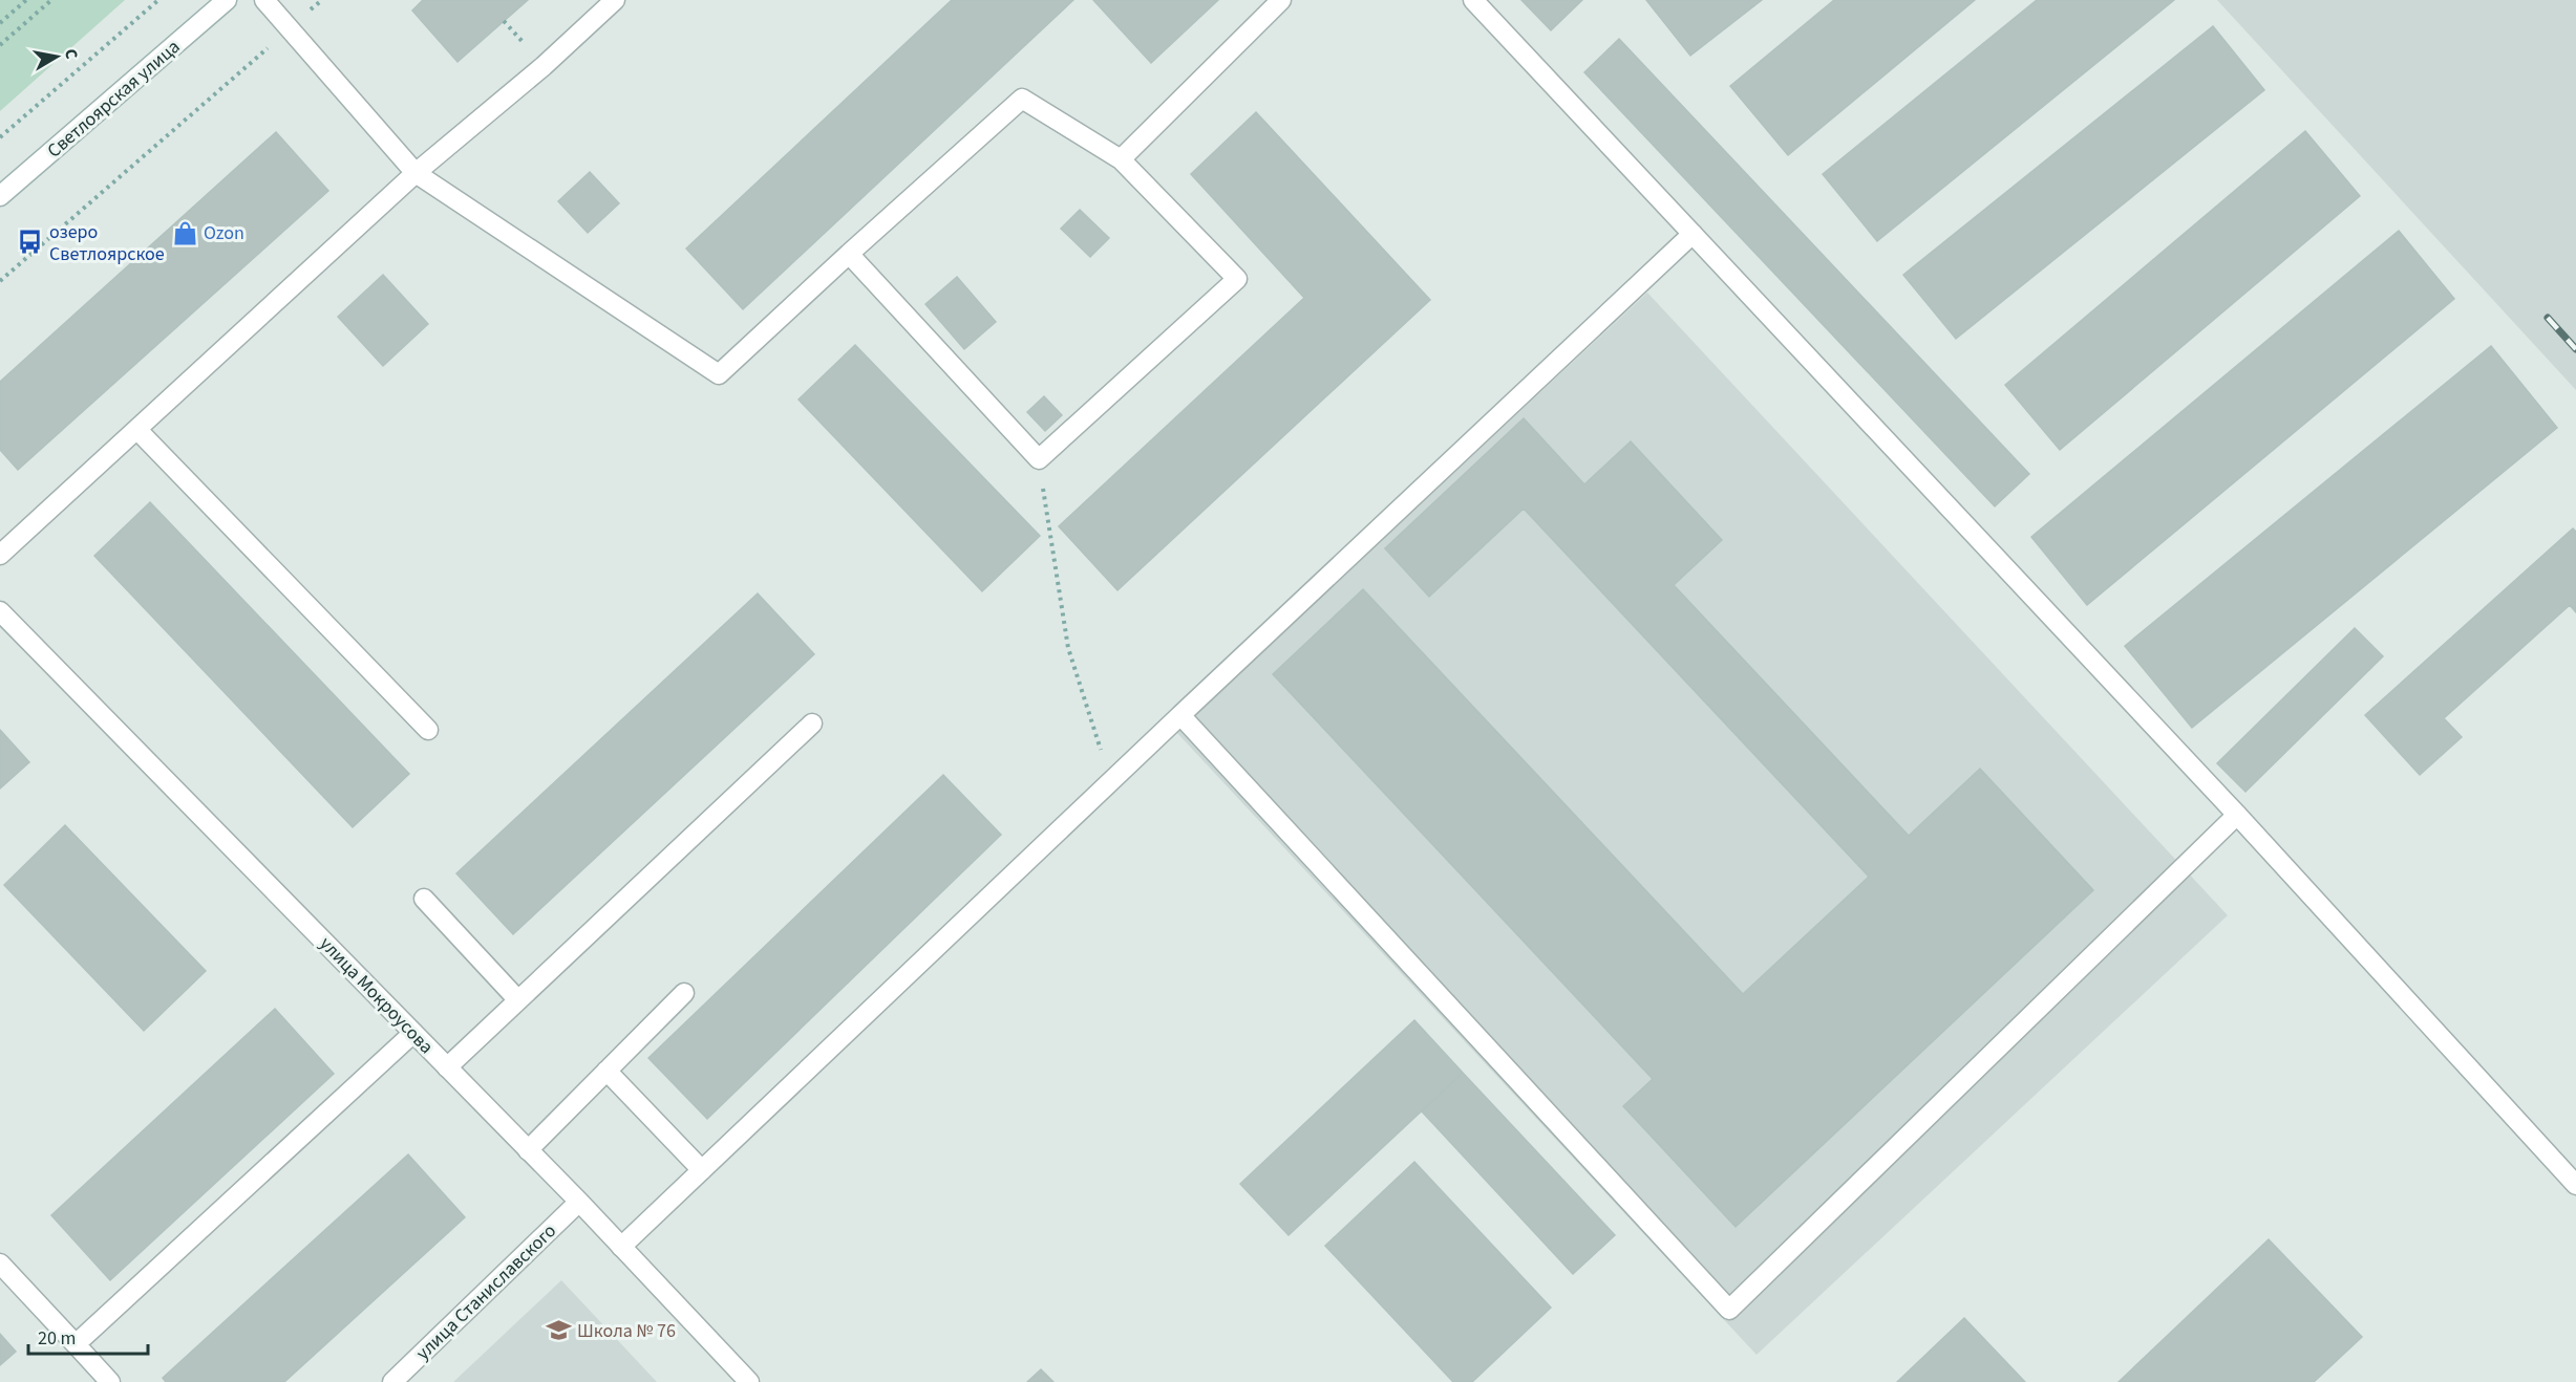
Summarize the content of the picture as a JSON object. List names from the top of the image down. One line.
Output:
{"streets":{"street":["Светлоярская улица","улица Мокроусова","улица Станиславского"]},"crossings":[["улица Мокроусова","улица Станиславского"]],"places":{"shop":["Ozon"],"bus stop":["озеро Светлоярское"],"school or university":["Школа № 76"]},"scale_bar":"20 m","north":"right"}
